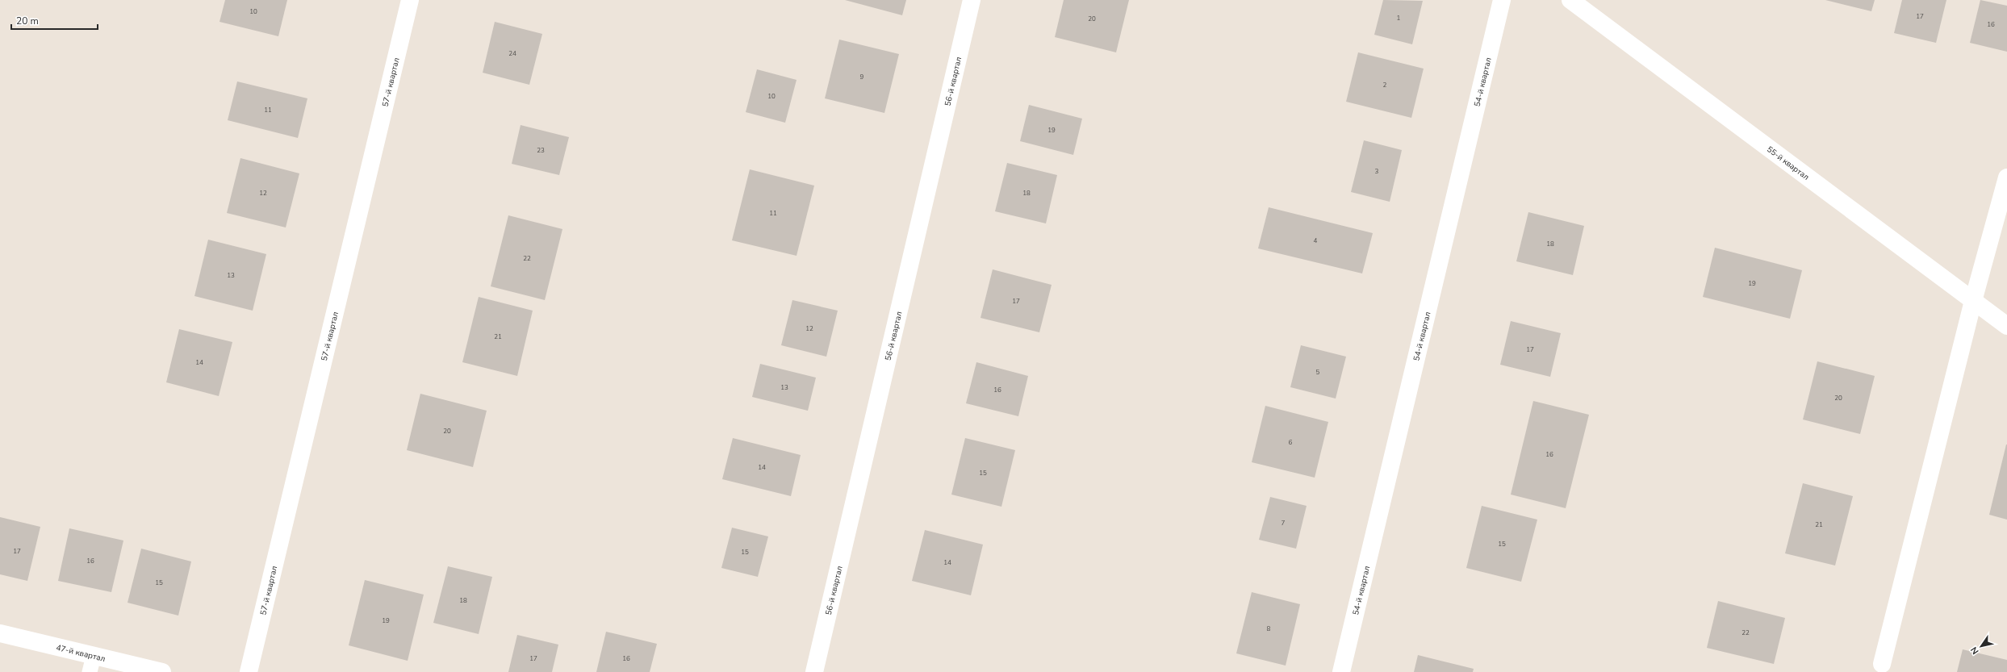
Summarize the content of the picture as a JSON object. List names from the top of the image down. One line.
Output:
{"streets":{"street":["57-й квартал","56-й квартал","54-й квартал","55-й квартал","47-й квартал"]},"house_numbers":["10","17","1","20","16","24","9","2","10","11","19","23","3","12","18","11","4","18","22","13","19","17","12","21","17","14","5","13","16","20","20","6","16","14","15","7","21","15","17","15","16","14","15","18","19","8","22","17","16"],"scale_bar":"20 m","north":"bottom left"}
